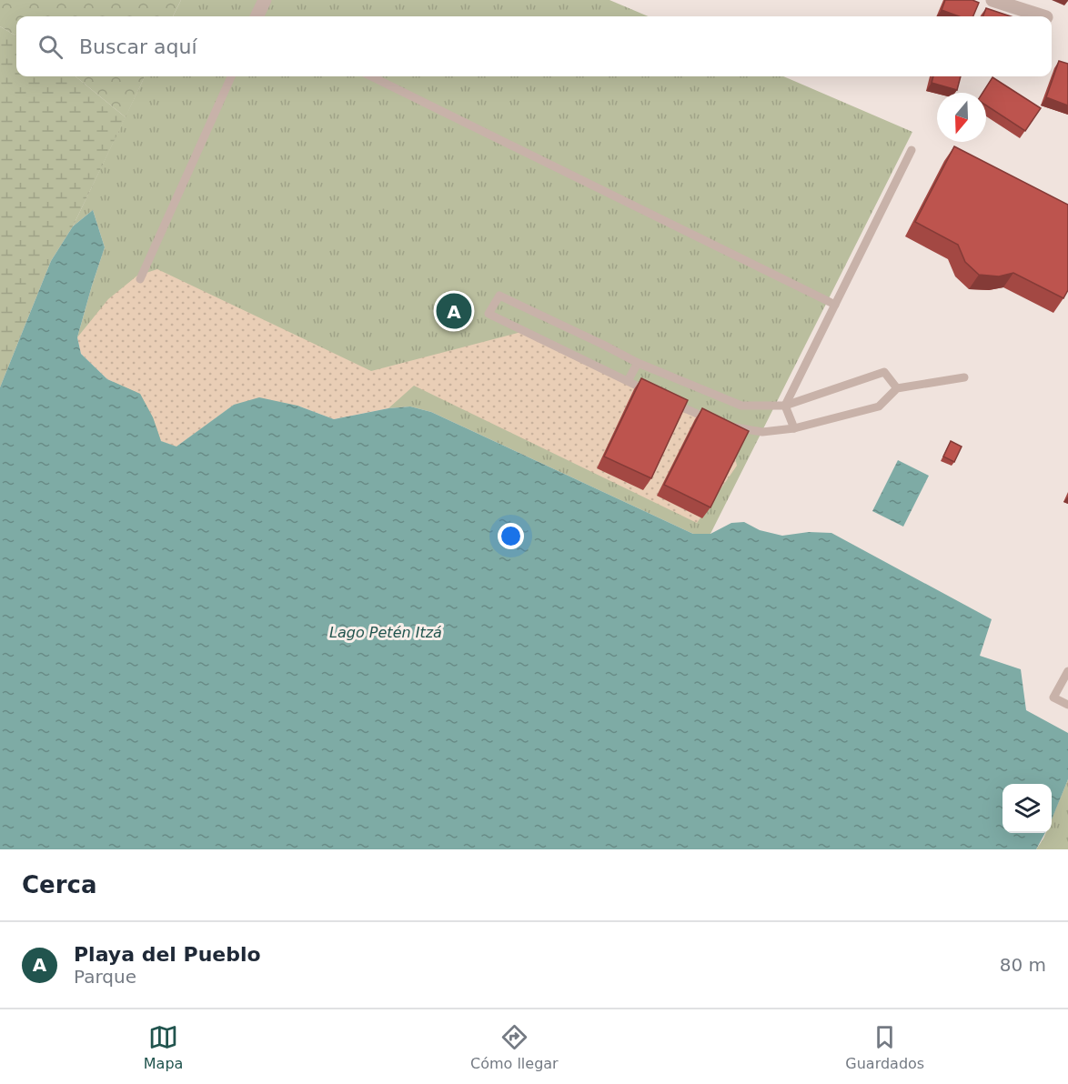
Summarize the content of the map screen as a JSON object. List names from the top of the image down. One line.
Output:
{"water":["Lago Petén Itzá"],"north":"bottom","page":{"search":"Buscar aquí","pins":"A","heading":"Cerca","list":[{"mark":"A","name":"Playa del Pueblo","note":"Parque","value":"80 m"}],"nav":["Mapa","Cómo llegar","Guardados"]}}
